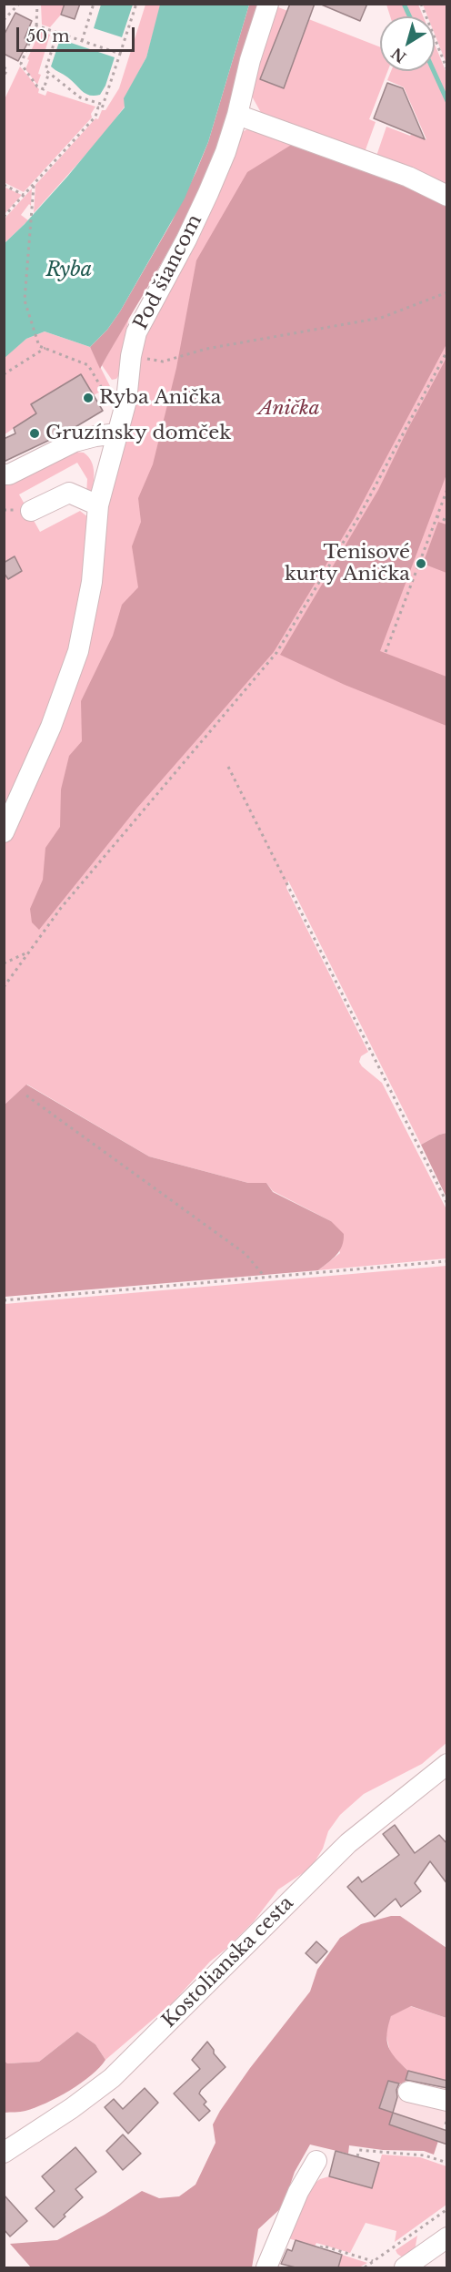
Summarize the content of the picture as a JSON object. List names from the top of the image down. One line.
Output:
{"streets":{"street":["Pod šiancom","Kostolianska cesta"]},"water":["Ryba"],"parks":["Anička"],"places":["Ryba Anička","Gruzínsky domček","Tenisové kurty Anička"],"scale_bar":"50 m","north":"bottom left"}
